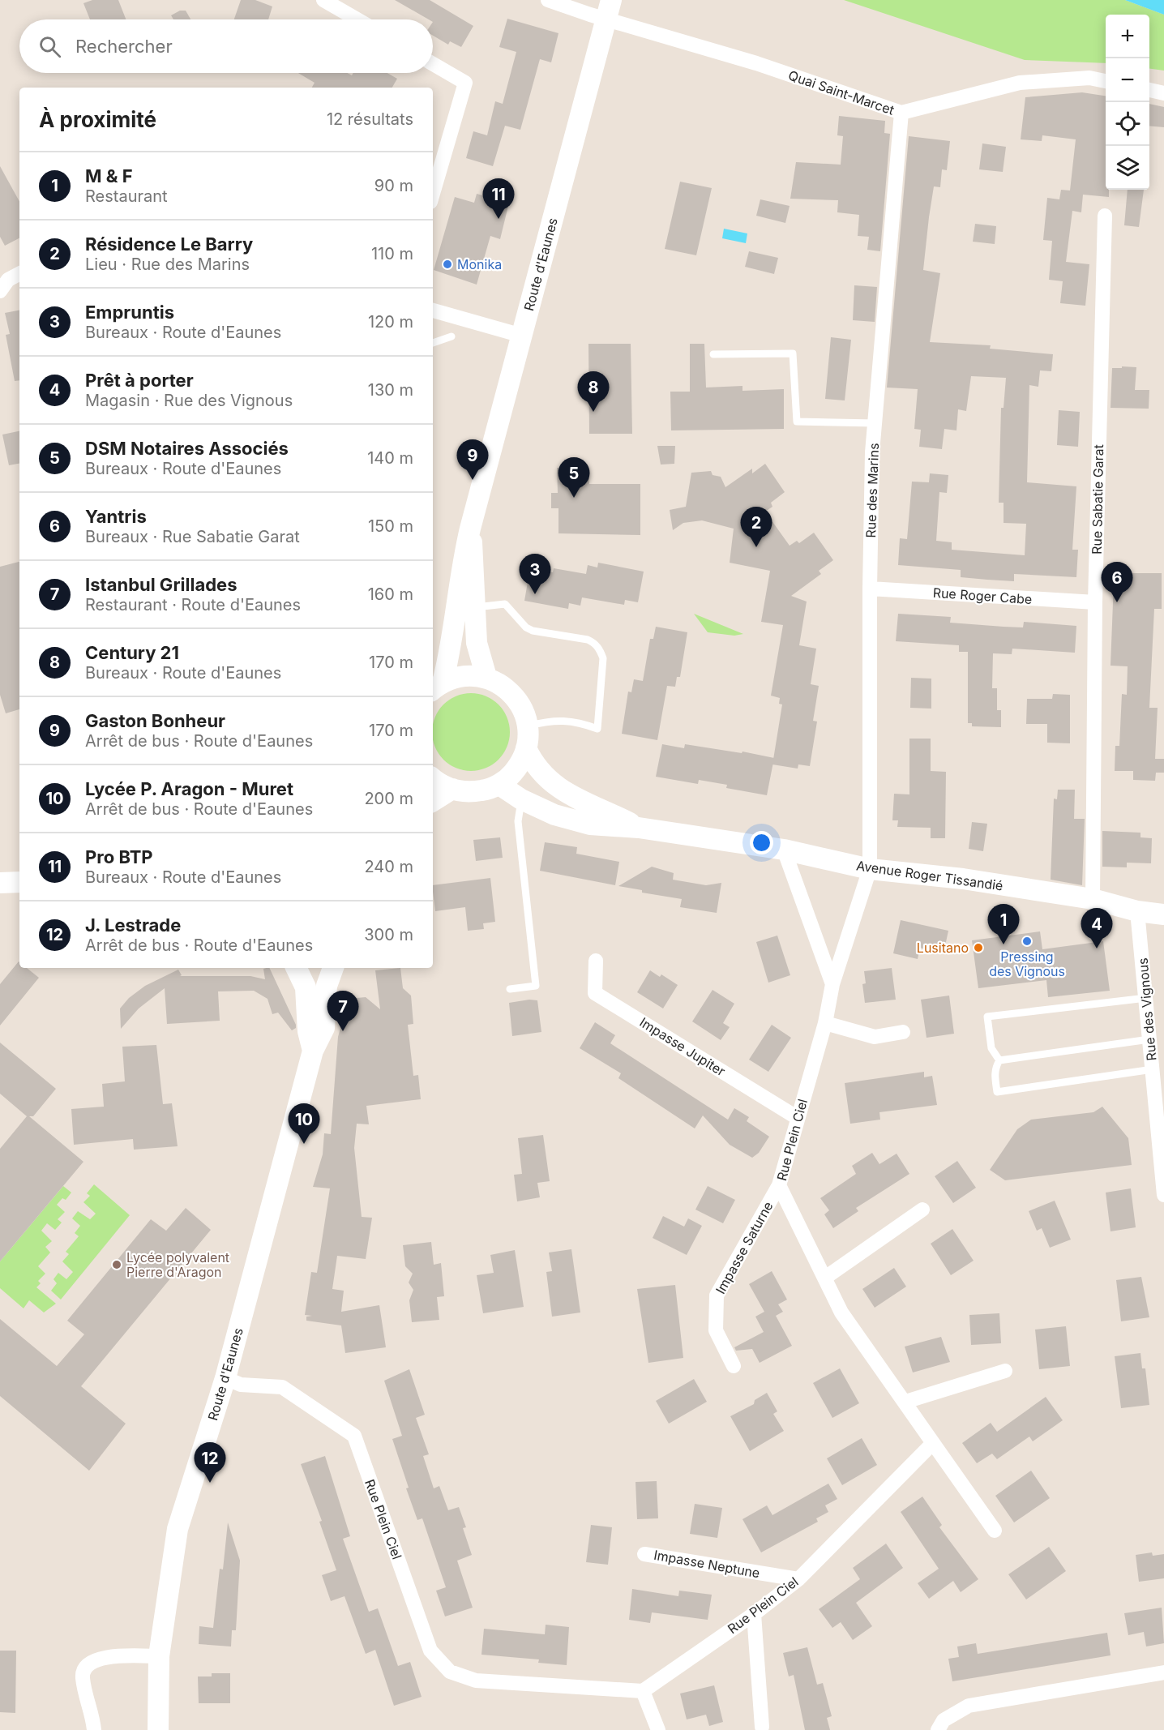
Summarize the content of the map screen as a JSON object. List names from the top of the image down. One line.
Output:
{"streets":{"main road":["Route d'Eaunes","Avenue Roger Tissandié"],"street":["Quai Saint-Marcet","Rue des Marins","Rue Sabatie Garat","Rue Roger Cabe","Rue des Vignous","Impasse Jupiter","Rue Plein Ciel","Impasse Saturne","Impasse Neptune"]},"crossings":[["Quai Saint-Marcet","Route d'Eaunes"],["Quai Saint-Marcet","Rue des Marins"],["Route d'Eaunes","Rue Plein Ciel"],["Rue des Marins","Rue Roger Cabe"],["Rue des Marins","Avenue Roger Tissandié"],["Rue des Marins","Rue Plein Ciel"],["Rue Sabatie Garat","Rue Roger Cabe"],["Rue Sabatie Garat","Avenue Roger Tissandié"],["Avenue Roger Tissandié","Rue des Vignous"],["Avenue Roger Tissandié","Rue Plein Ciel"],["Impasse Jupiter","Rue Plein Ciel"],["Rue Plein Ciel","Impasse Saturne"],["Rue Plein Ciel","Impasse Neptune"]],"places":["Monika","Pressing des Vignous","Lusitano","Lycée polyvalent Pierre d'Aragon"],"page":{"map_buttons":["+","−"],"search":"Rechercher","heading":["À proximité","12 résultats"],"list":[{"mark":"1","name":"M & F","note":"Restaurant","value":"90 m"},{"mark":"2","name":"Résidence Le Barry","note":"Lieu · Rue des Marins","value":"110 m"},{"mark":"3","name":"Empruntis","note":"Bureaux · Route d'Eaunes","value":"120 m"},{"mark":"4","name":"Prêt à porter","note":"Magasin · Rue des Vignous","value":"130 m"},{"mark":"5","name":"DSM Notaires Associés","note":"Bureaux · Route d'Eaunes","value":"140 m"},{"mark":"6","name":"Yantris","note":"Bureaux · Rue Sabatie Garat","value":"150 m"},{"mark":"7","name":"Istanbul Grillades","note":"Restaurant · Route d'Eaunes","value":"160 m"},{"mark":"8","name":"Century 21","note":"Bureaux · Route d'Eaunes","value":"170 m"},{"mark":"9","name":"Gaston Bonheur","note":"Arrêt de bus · Route d'Eaunes","value":"170 m"},{"mark":"10","name":"Lycée P. Aragon - Muret","note":"Arrêt de bus · Route d'Eaunes","value":"200 m"},{"mark":"11","name":"Pro BTP","note":"Bureaux · Route d'Eaunes","value":"240 m"},{"mark":"12","name":"J. Lestrade","note":"Arrêt de bus · Route d'Eaunes","value":"300 m"}],"pins":["11","8","9","5","2","3","6","1","4","7","10","12"]}}
